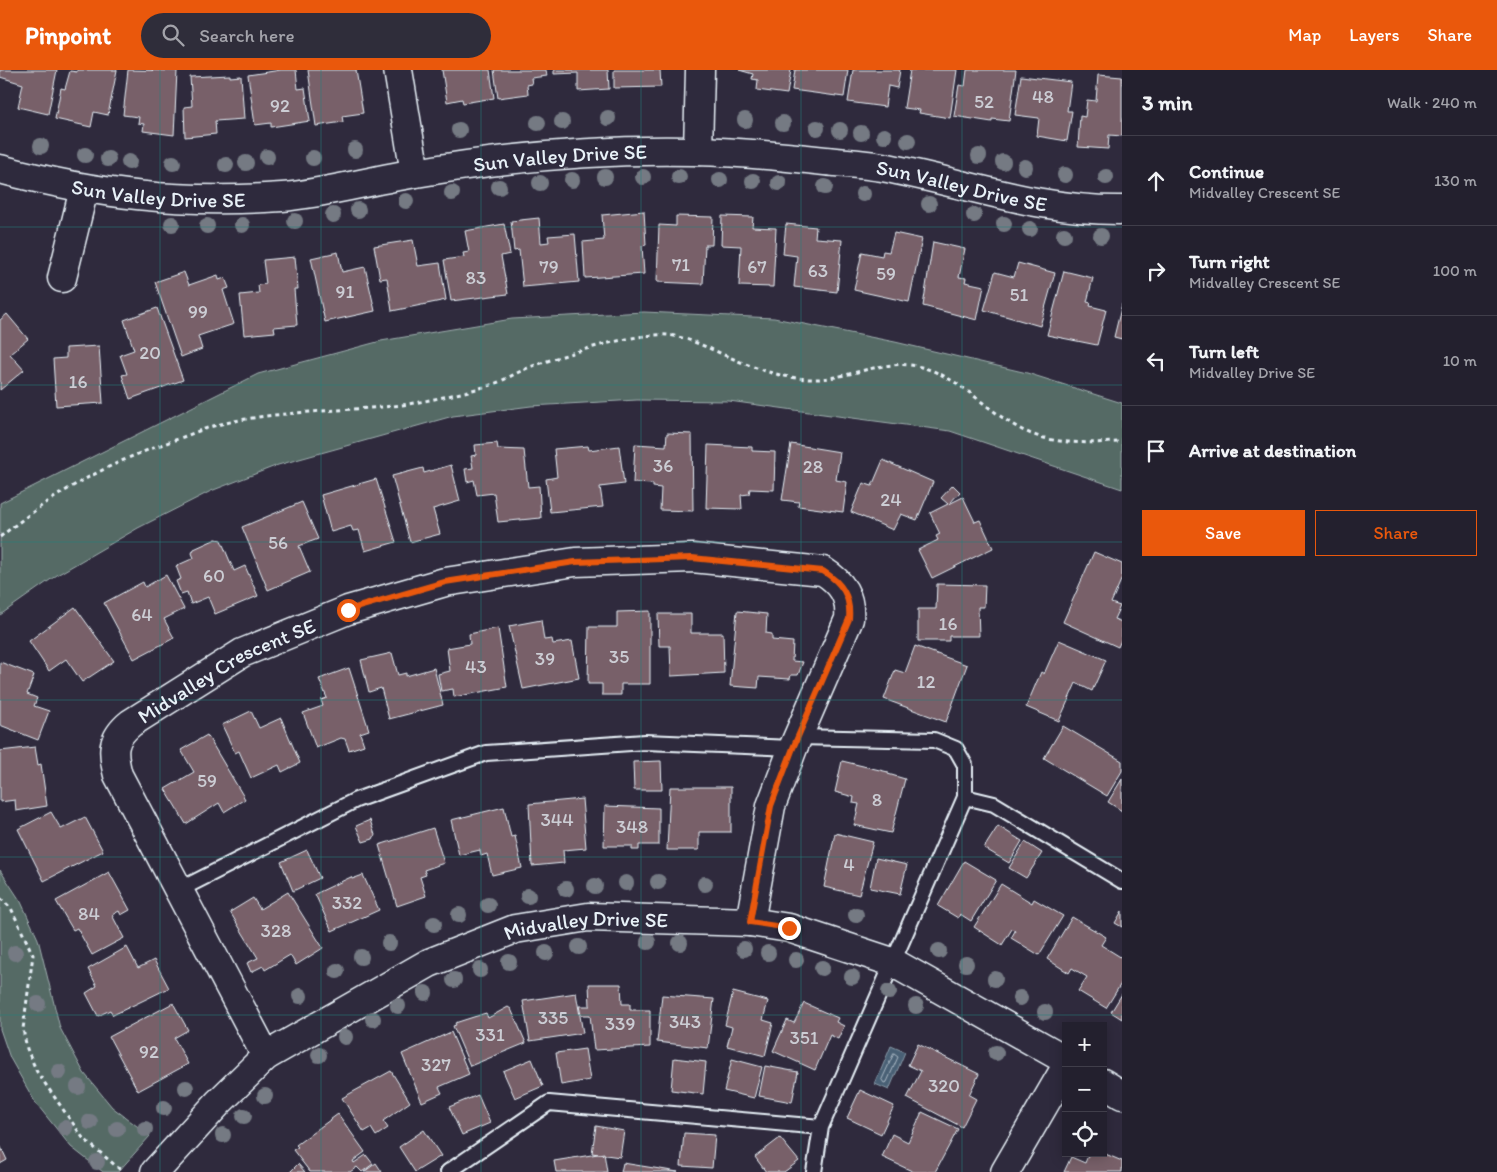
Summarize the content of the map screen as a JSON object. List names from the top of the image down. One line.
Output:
{"streets":{"street":["Sun Valley Drive SE","Midvalley Crescent SE","Midvalley Drive SE"]},"crossings":[["Midvalley Crescent SE","Midvalley Drive SE"]],"house_numbers":["48","52","92","71","79","67","63","59","83","91","51","99","20","16","36","28","24","56","60","64","16","35","39","43","12","59","8","344","348","4","332","84","328","335","343","339","331","351","92","327","320"],"page":{"header":"Pinpoint","search":"Search here","nav":["Map","Layers","Share"],"heading":["3 min","Walk · 240 m"],"list":[["Continue","Midvalley Crescent SE","130 m"],["Turn right","Midvalley Crescent SE","100 m"],["Turn left","Midvalley Drive SE","10 m"],"Arrive at destination"],"buttons":["Save","Share"],"map_buttons":["+","−"]}}
